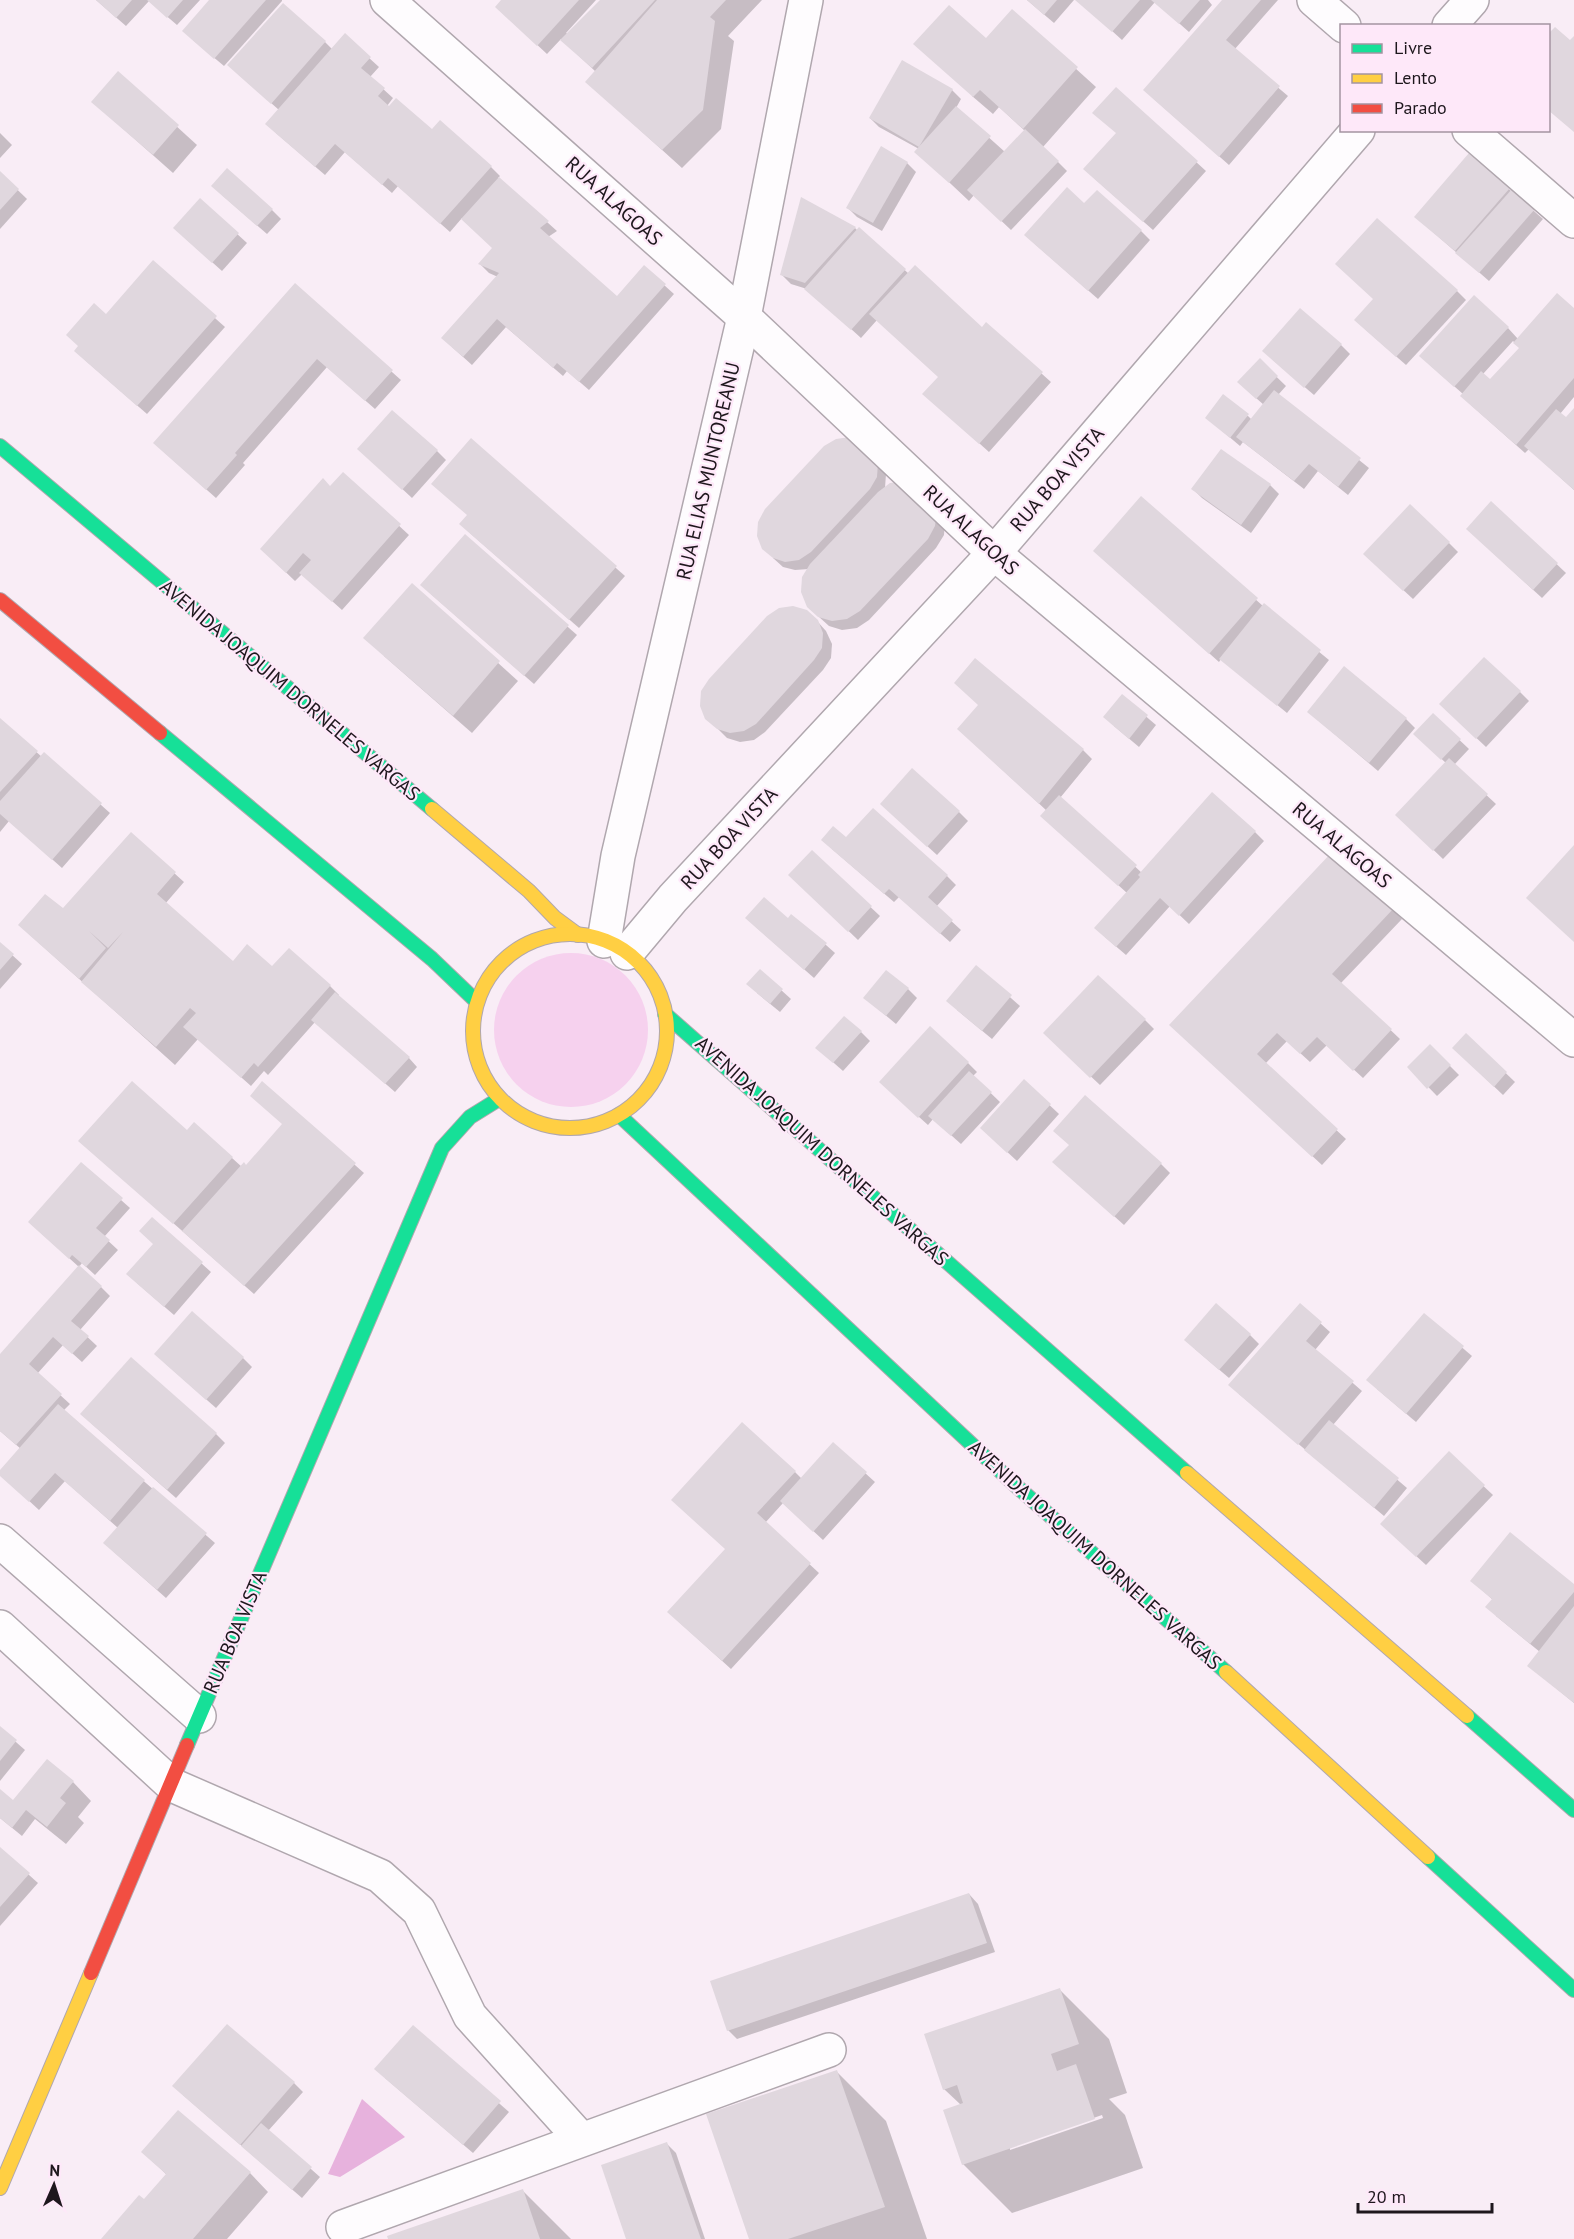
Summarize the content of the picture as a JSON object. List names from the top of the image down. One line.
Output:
{"streets":{"street":["RUA ALAGOAS","RUA ELIAS MUNTOREANU","RUA BOA VISTA","AVENIDA JOAQUIM DORNELES VARGAS"]},"crossings":[["RUA ALAGOAS","RUA ELIAS MUNTOREANU"],["RUA ALAGOAS","RUA BOA VISTA"],["RUA ELIAS MUNTOREANU","RUA BOA VISTA"],["RUA ELIAS MUNTOREANU","AVENIDA JOAQUIM DORNELES VARGAS"],["RUA BOA VISTA","AVENIDA JOAQUIM DORNELES VARGAS"]],"legend":["Livre","Lento","Parado"],"scale_bar":"20 m","north":"top"}
